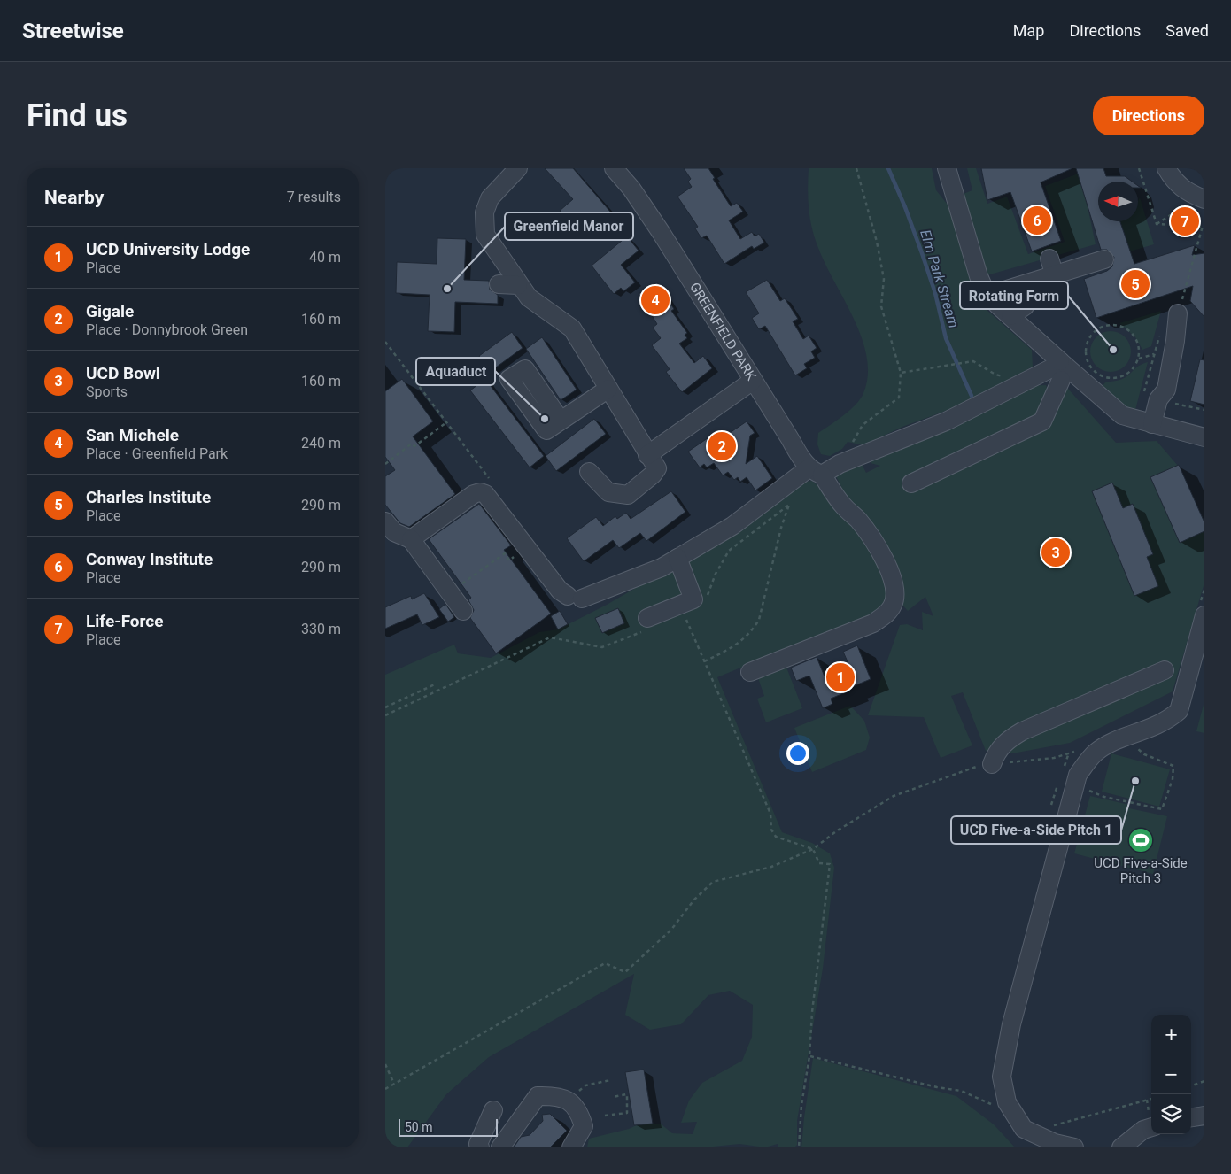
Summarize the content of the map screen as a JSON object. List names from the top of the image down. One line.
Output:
{"streets":{"street":["GREENFIELD PARK"]},"water":["Elm Park Stream"],"places":{"other":["Greenfield Manor","Rotating Form","Aquaduct","UCD Five-a-Side Pitch 1"],"sports":["UCD Five-a-Side Pitch 3"]},"scale_bar":"50 m","north":"left","page":{"header":"Streetwise","nav":["Map","Directions","Saved"],"buttons":"Directions","title":"Find us","heading":["Nearby","7 results"],"pins":["6","7","5","4","2","3","1"],"list":[{"mark":"1","name":"UCD University Lodge","note":"Place","value":"40 m"},{"mark":"2","name":"Gigale","note":"Place · Donnybrook Green","value":"160 m"},{"mark":"3","name":"UCD Bowl","note":"Sports","value":"160 m"},{"mark":"4","name":"San Michele","note":"Place · Greenfield Park","value":"240 m"},{"mark":"5","name":"Charles Institute","note":"Place","value":"290 m"},{"mark":"6","name":"Conway Institute","note":"Place","value":"290 m"},{"mark":"7","name":"Life-Force","note":"Place","value":"330 m"}],"map_buttons":["+","−"],"scale":"50 m"}}
